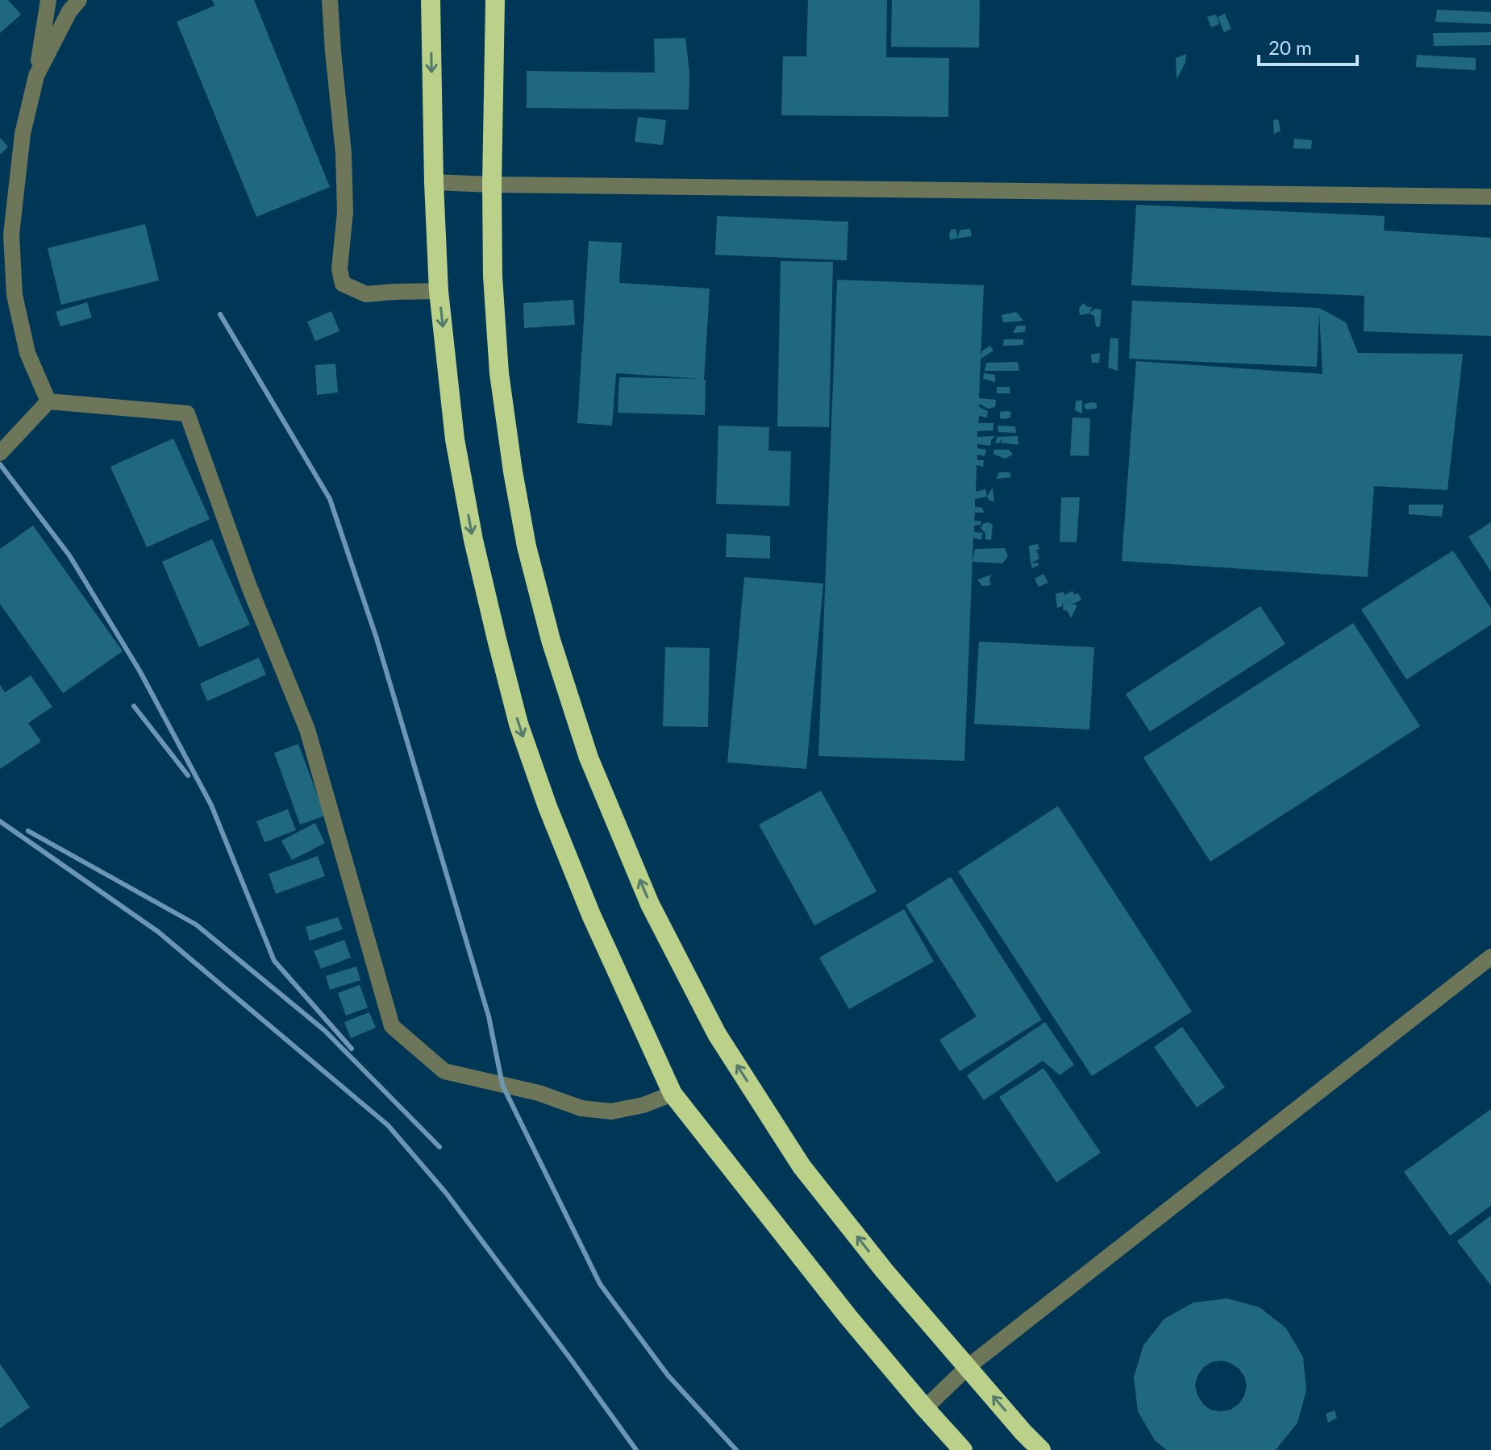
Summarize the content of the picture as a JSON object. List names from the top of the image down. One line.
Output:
{"scale_bar":"20 m"}
